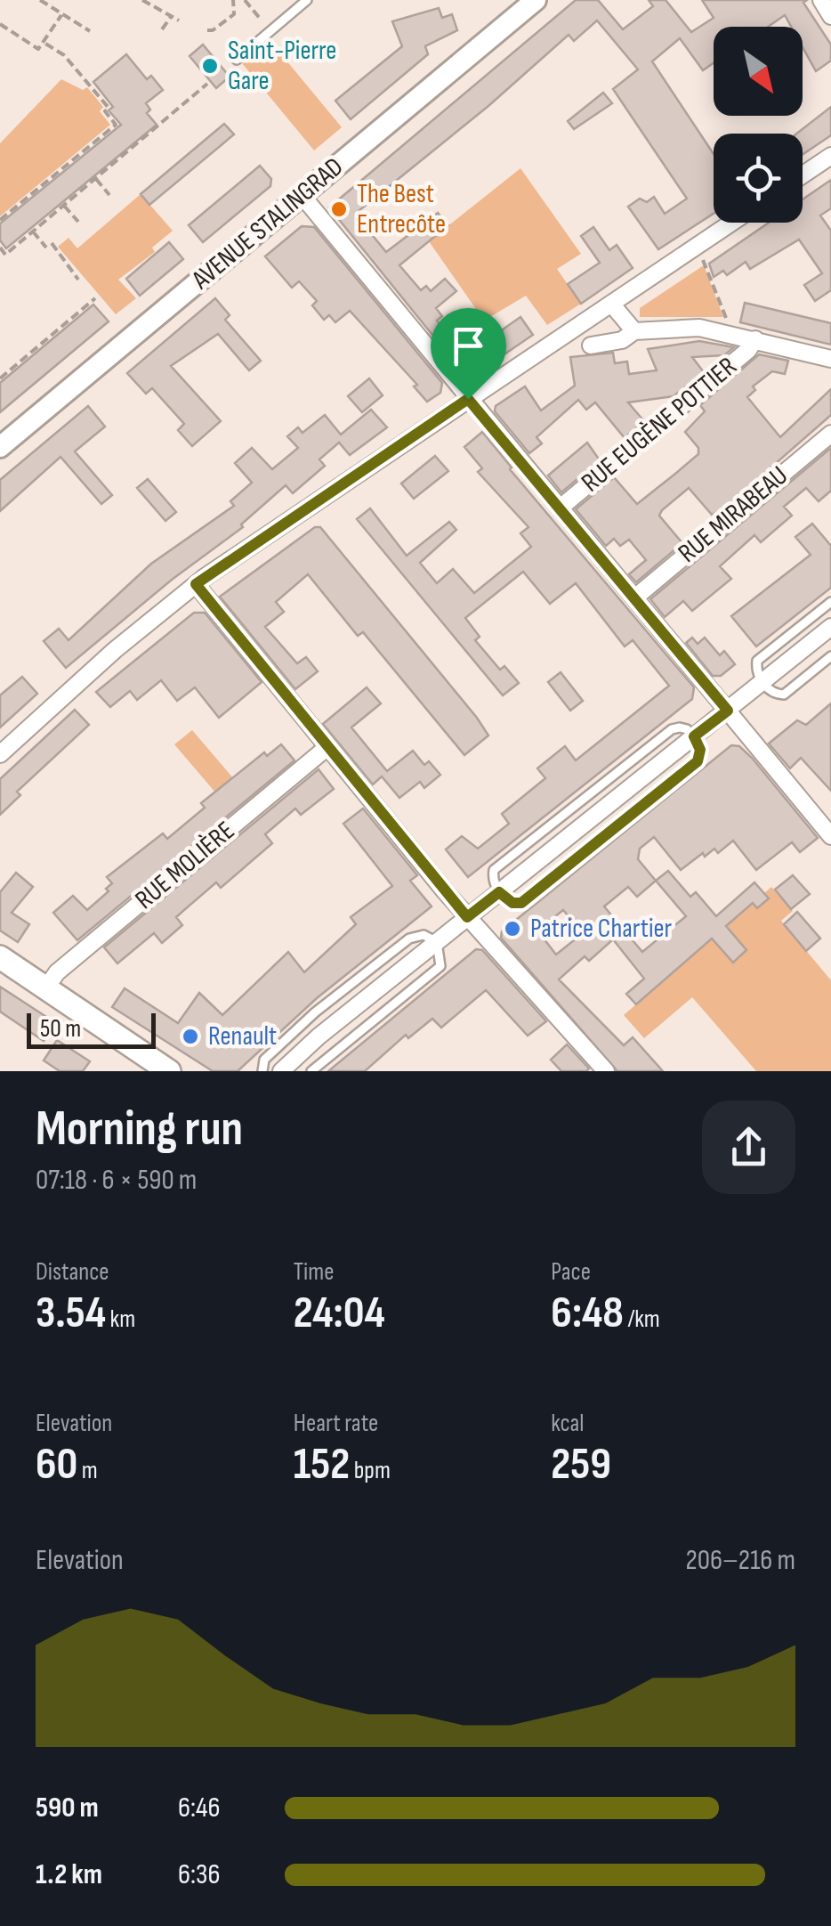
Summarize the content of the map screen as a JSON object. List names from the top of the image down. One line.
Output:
{"streets":{"street":["AVENUE STALINGRAD","RUE EUGÈNE POTTIER","RUE MIRABEAU","RUE MOLIÈRE"]},"places":["Saint-Pierre Gare","The Best Entrecôte","Patrice Chartier","Renault"],"scale_bar":"50 m","north":"bottom right","page":{"scale":"50 m","heading":["Morning run","07:18 · 6 × 590 m"],"stats":[["Distance","3.54 km"],["Time","24:04"],["Pace","6:48 /km"],["Elevation","60 m"],["Heart rate","152 bpm"],["kcal","259"]],"chart":["Elevation","206–216 m"],"list":[{"name":"590 m","note":"6:46"},{"name":"1.2 km","note":"6:36"}]}}
